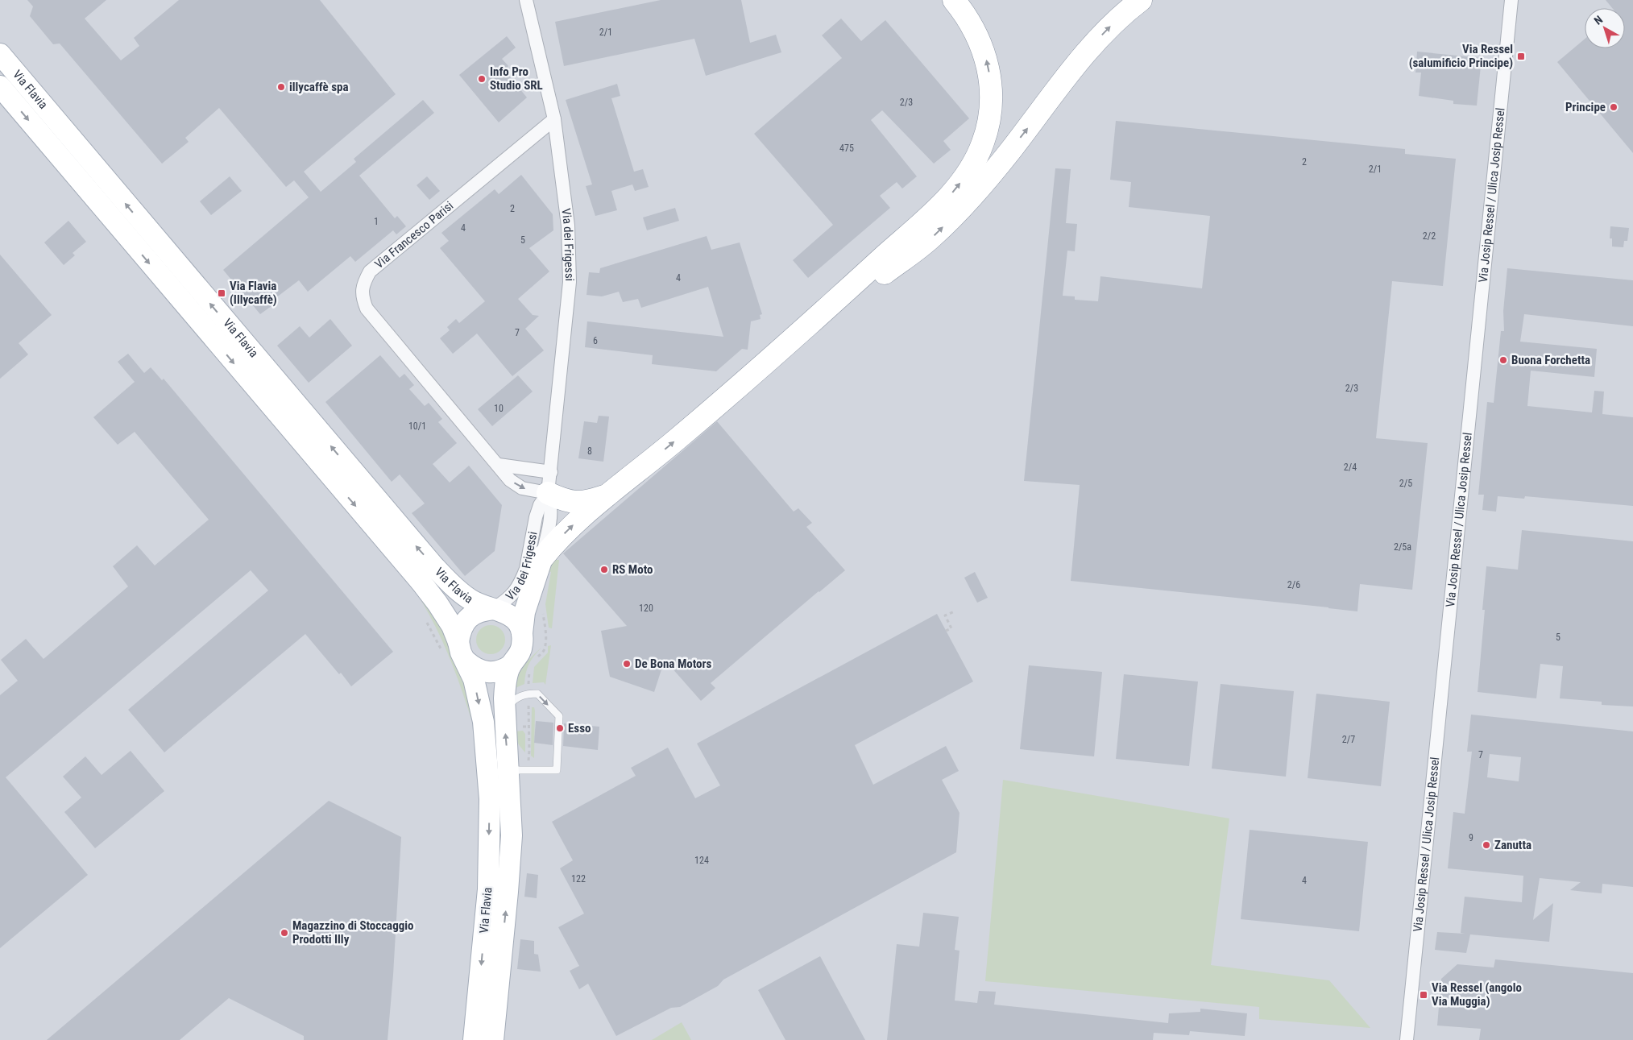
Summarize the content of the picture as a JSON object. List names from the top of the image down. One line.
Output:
{"streets":{"main road":["Via Flavia"],"street":["Via Josip Ressel / Ulica Josip Ressel","Via Francesco Parisi","Via dei Frigessi"]},"crossings":[["Via Flavia","Via dei Frigessi"],["Via Francesco Parisi","Via dei Frigessi"]],"places":{"transit":["Via Ressel (salumificio Principe)","Via Flavia (Illycaffè)","Via Ressel (angolo Via Muggia)"],"other":["Info Pro Studio SRL","illycaffè spa","Principe","Buona Forchetta","RS Moto","De Bona Motors","Esso","Zanutta","Magazzino di Stoccaggio Prodotti Illy"]},"house_numbers":["2/1","2/3","475","2","2/1","2","1","4","2/2","5","4","7","6","2/3","10","10/1","8","2/4","2/5","2/5a","2/6","120","5","2/7","7","9","124","122","4"],"north":"top left"}
